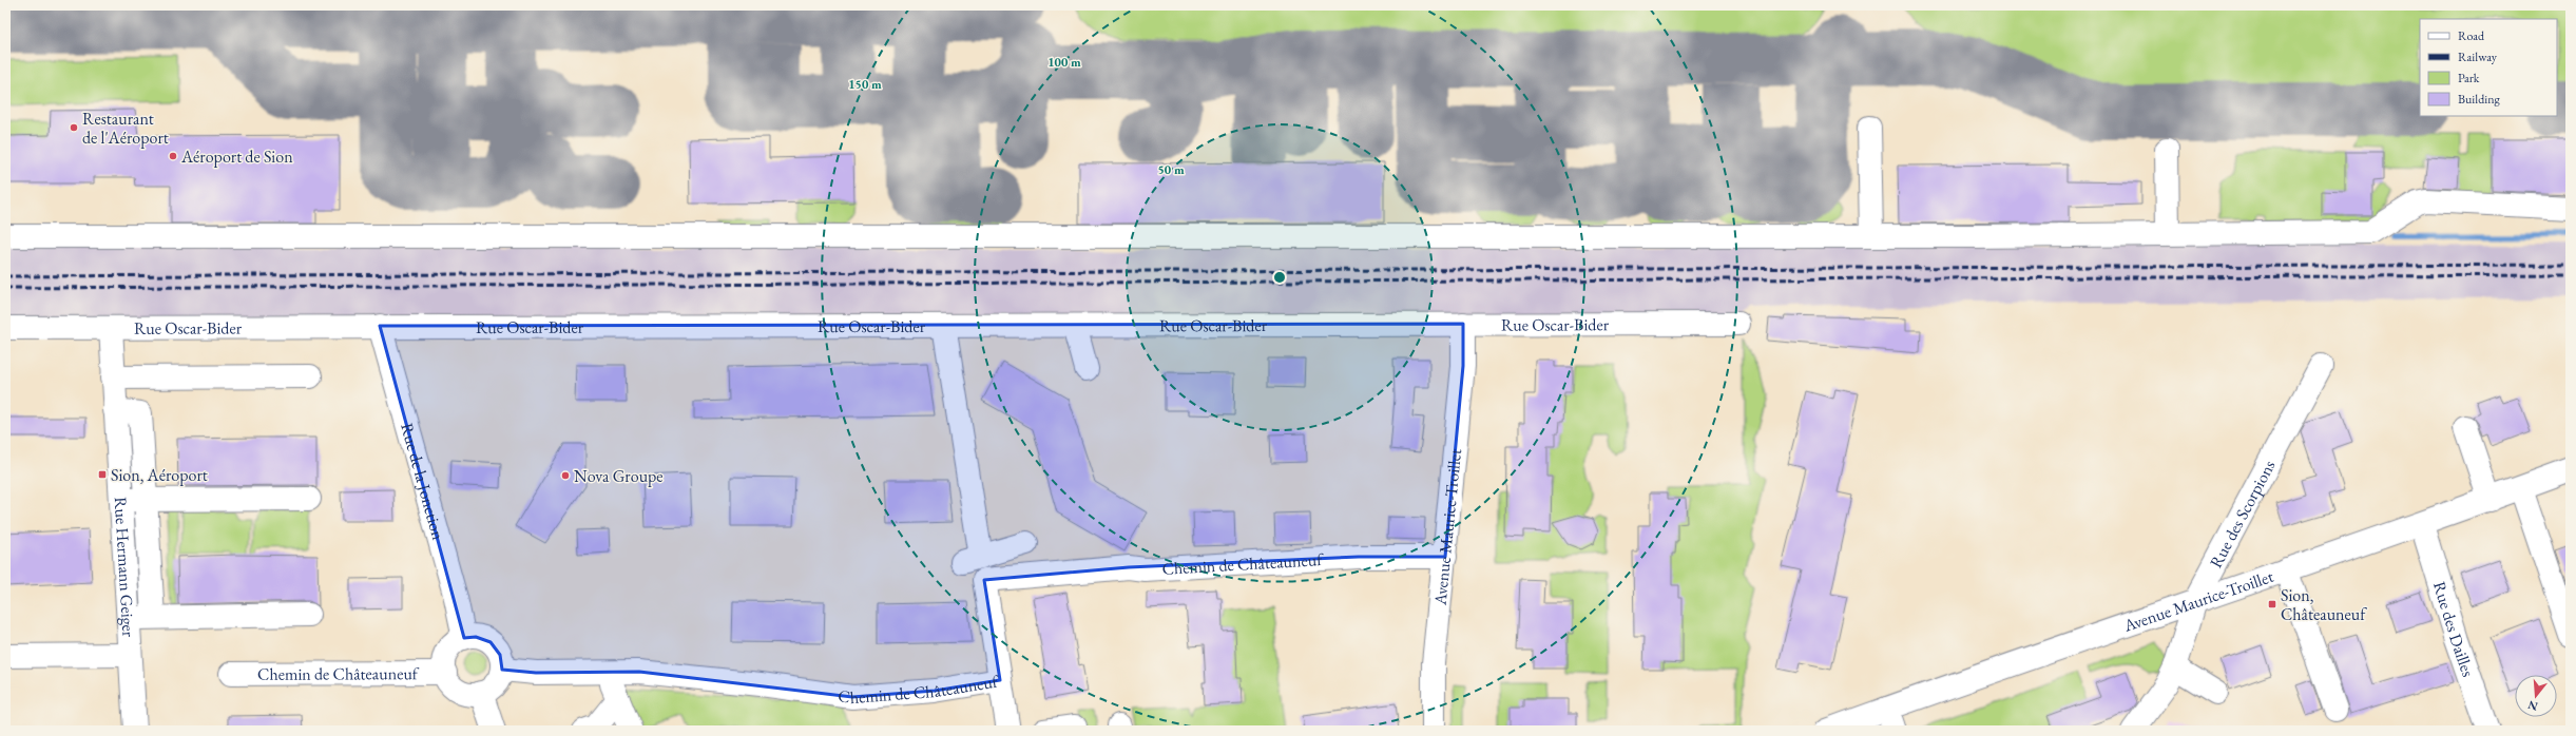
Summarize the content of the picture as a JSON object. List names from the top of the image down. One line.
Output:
{"streets":{"street":["Rue Oscar-Bider","Rue de la Jonction","Rue des Scorpions","Avenue Maurice-Troillet","Chemin de Châteauneuf","Rue Hermann Geiger","Rue des Dailles"]},"crossings":[["Rue Oscar-Bider","Rue de la Jonction"],["Rue Oscar-Bider","Avenue Maurice-Troillet"],["Rue Oscar-Bider","Rue Hermann Geiger"],["Rue de la Jonction","Chemin de Châteauneuf"],["Rue des Scorpions","Avenue Maurice-Troillet"],["Avenue Maurice-Troillet","Chemin de Châteauneuf"],["Avenue Maurice-Troillet","Rue des Dailles"]],"places":{"other":["Restaurant de l'Aéroport","Aéroport de Sion","Nova Groupe"],"transit":["Sion, Aéroport","Sion, Châteauneuf"]},"legend":["Road","Railway","Park","Building"],"north":"bottom","rings":["100 m","150 m","50 m"]}
